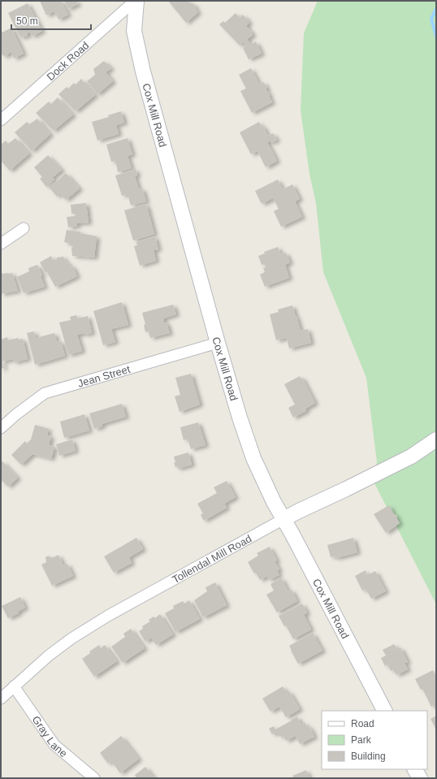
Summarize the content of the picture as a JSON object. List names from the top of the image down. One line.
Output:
{"streets":{"street":["Dock Road","Cox Mill Road","Jean Street","Tollendal Mill Road","Gray Lane"]},"crossings":[["Dock Road","Cox Mill Road"],["Cox Mill Road","Jean Street"],["Cox Mill Road","Tollendal Mill Road"],["Tollendal Mill Road","Gray Lane"]],"legend":["Road","Park","Building"],"scale_bar":"50 m"}
